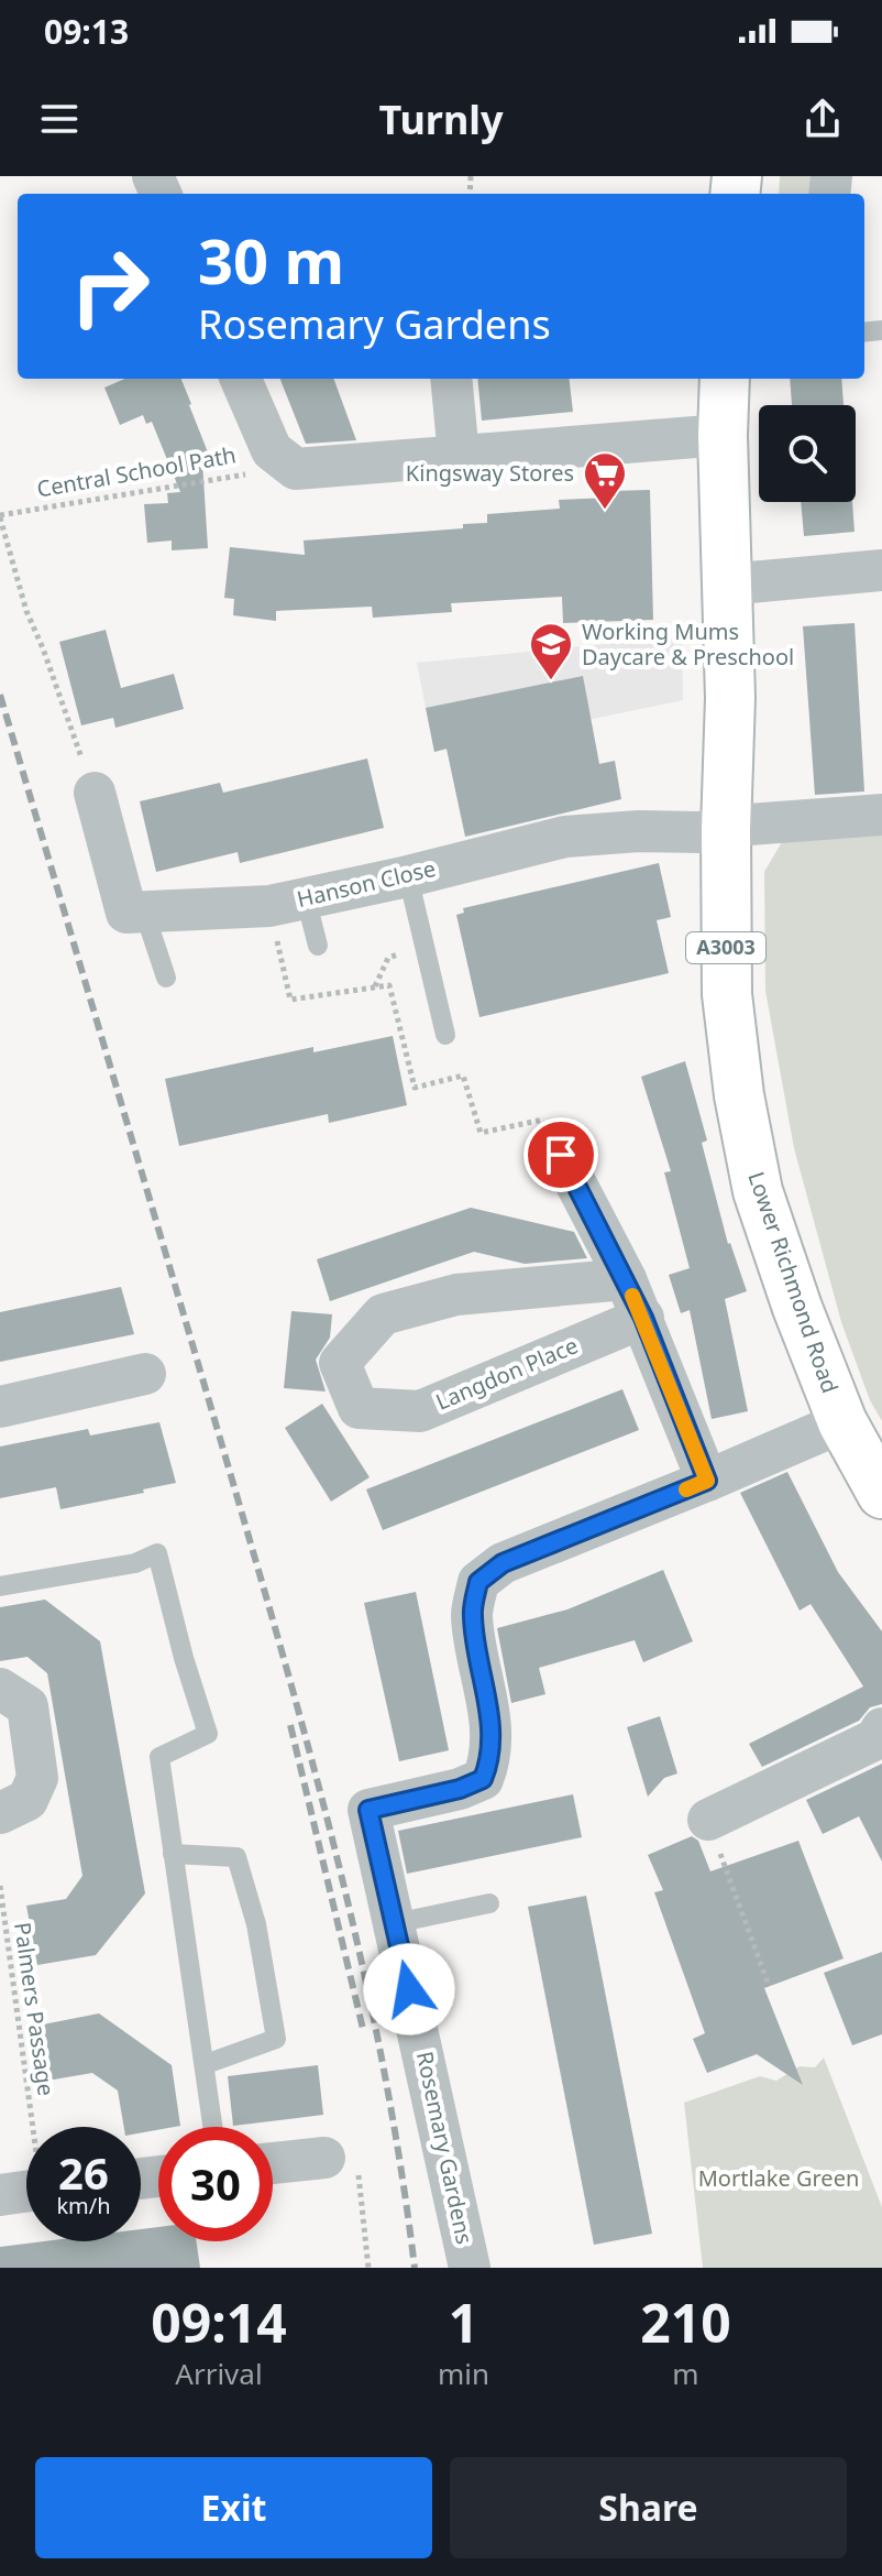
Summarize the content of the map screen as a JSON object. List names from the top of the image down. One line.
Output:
{"streets":{"main road":["A3003","Lower Richmond Road"],"street":["Hanson Close","Langdon Place","Rosemary Gardens"],"path":["Central School Path","Palmers Passage"]},"crossings":[["Hanson Close","Lower Richmond Road"]],"parks":["Mortlake Green"],"places":{"supermarket":["Kingsway Stores"],"school or university":["Working Mums Daycare & Preschool"]},"page":{"status":"09:13","header":"Turnly","turn":["30 m","Rosemary Gardens"],"speed":"26 km/h","limit":"30","eta":["09:14","Arrival","1","min","210","m"],"buttons":["Exit","Share"]}}
